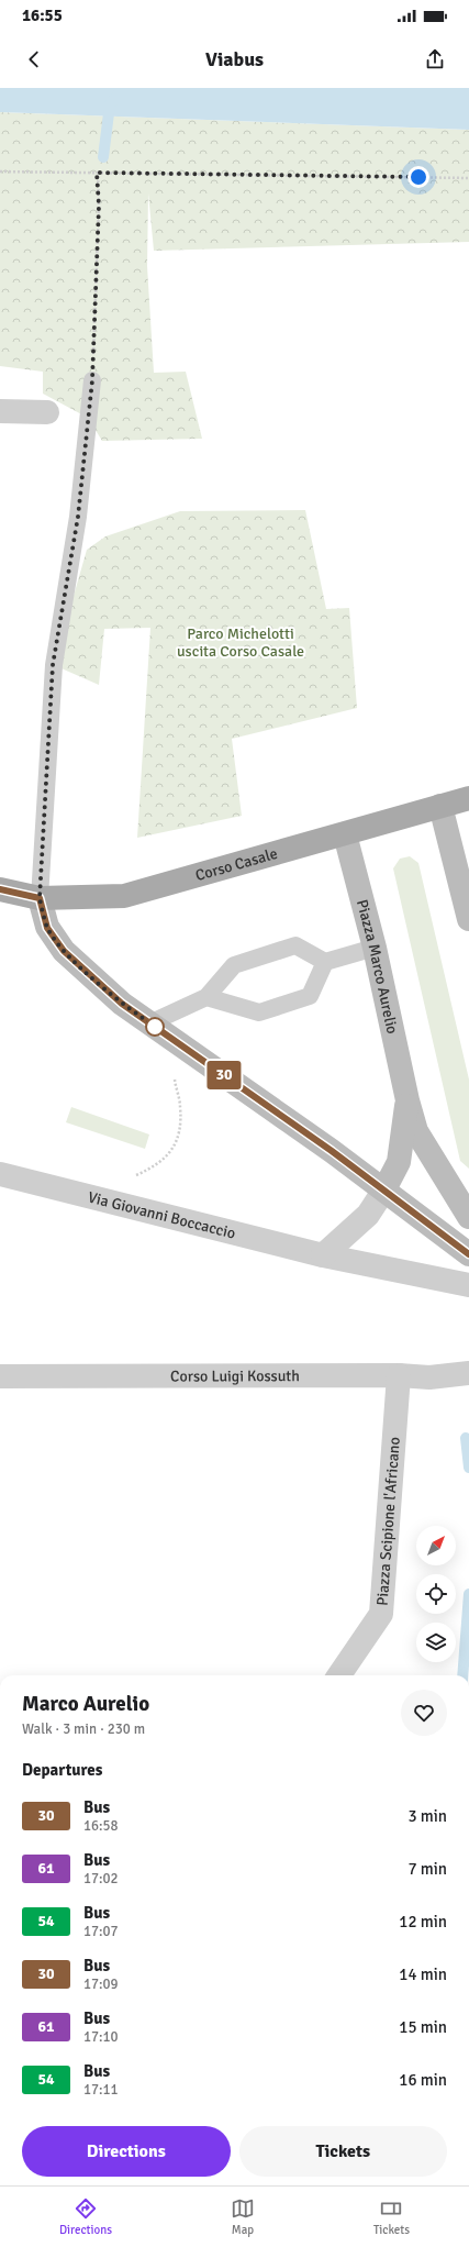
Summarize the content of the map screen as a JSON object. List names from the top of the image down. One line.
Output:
{"streets":{"main road":["Corso Casale","Piazza Marco Aurelio"],"street":["Via Giovanni Boccaccio","Corso Luigi Kossuth","Piazza Scipione l'Africano"]},"crossings":[["Corso Casale","Piazza Marco Aurelio"],["Corso Luigi Kossuth","Piazza Scipione l'Africano"]],"parks":["Parco Michelotti uscita Corso Casale"],"lines":["bus line 30"],"north":"top right","page":{"status":"16:55","header":"Viabus","on_map":"30","heading":[["Marco Aurelio","Walk · 3 min · 230 m"],"Departures"],"list":[{"mark":"30","name":"Bus","note":"16:58","value":"3 min"},{"mark":"61","name":"Bus","note":"17:02","value":"7 min"},{"mark":"54","name":"Bus","note":"17:07","value":"12 min"},{"mark":"30","name":"Bus","note":"17:09","value":"14 min"},{"mark":"61","name":"Bus","note":"17:10","value":"15 min"},{"mark":"54","name":"Bus","note":"17:11","value":"16 min"}],"buttons":["Directions","Tickets"],"tabs":["Directions","Map","Tickets"]}}
